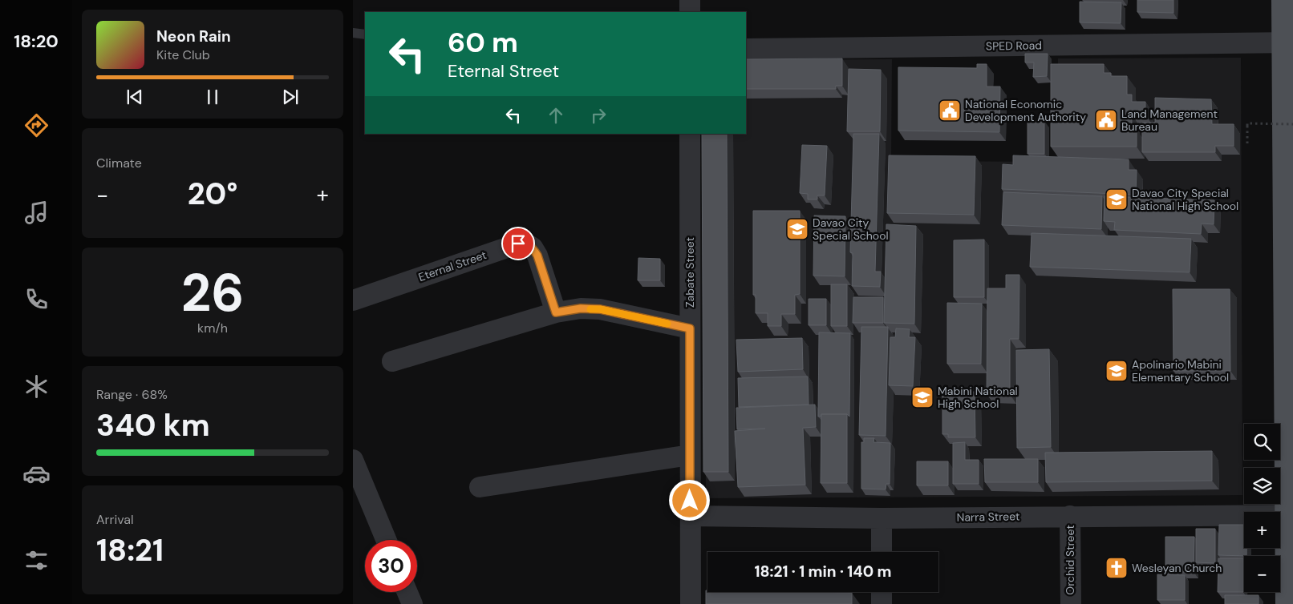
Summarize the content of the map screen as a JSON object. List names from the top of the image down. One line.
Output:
{"streets":{"street":["SPED Road","Eternal Street","Zabate Street","Narra Street","Orchid Street"]},"crossings":[["Zabate Street","Narra Street"],["Narra Street","Orchid Street"]],"places":{"public building":["National Economic Development Authority","Land Management Bureau"],"school or university":["Davao City Special National High School","Davao City Special School","Apolinario Mabini Elementary School","Mabini National High School"],"church":["Wesleyan Church"]},"page":{"tabs":"18:20","turn":["60 m","Eternal Street"],"song":["Neon Rain","Kite Club"],"tile":["Climate",["26","km/h"],["Range · 68%","340 km"],["Arrival","18:21"]],"heat":["−","20°","+"],"map_buttons":["+","−"],"limit":"30","trip":"18:21 · 1 min · 140 m"}}
